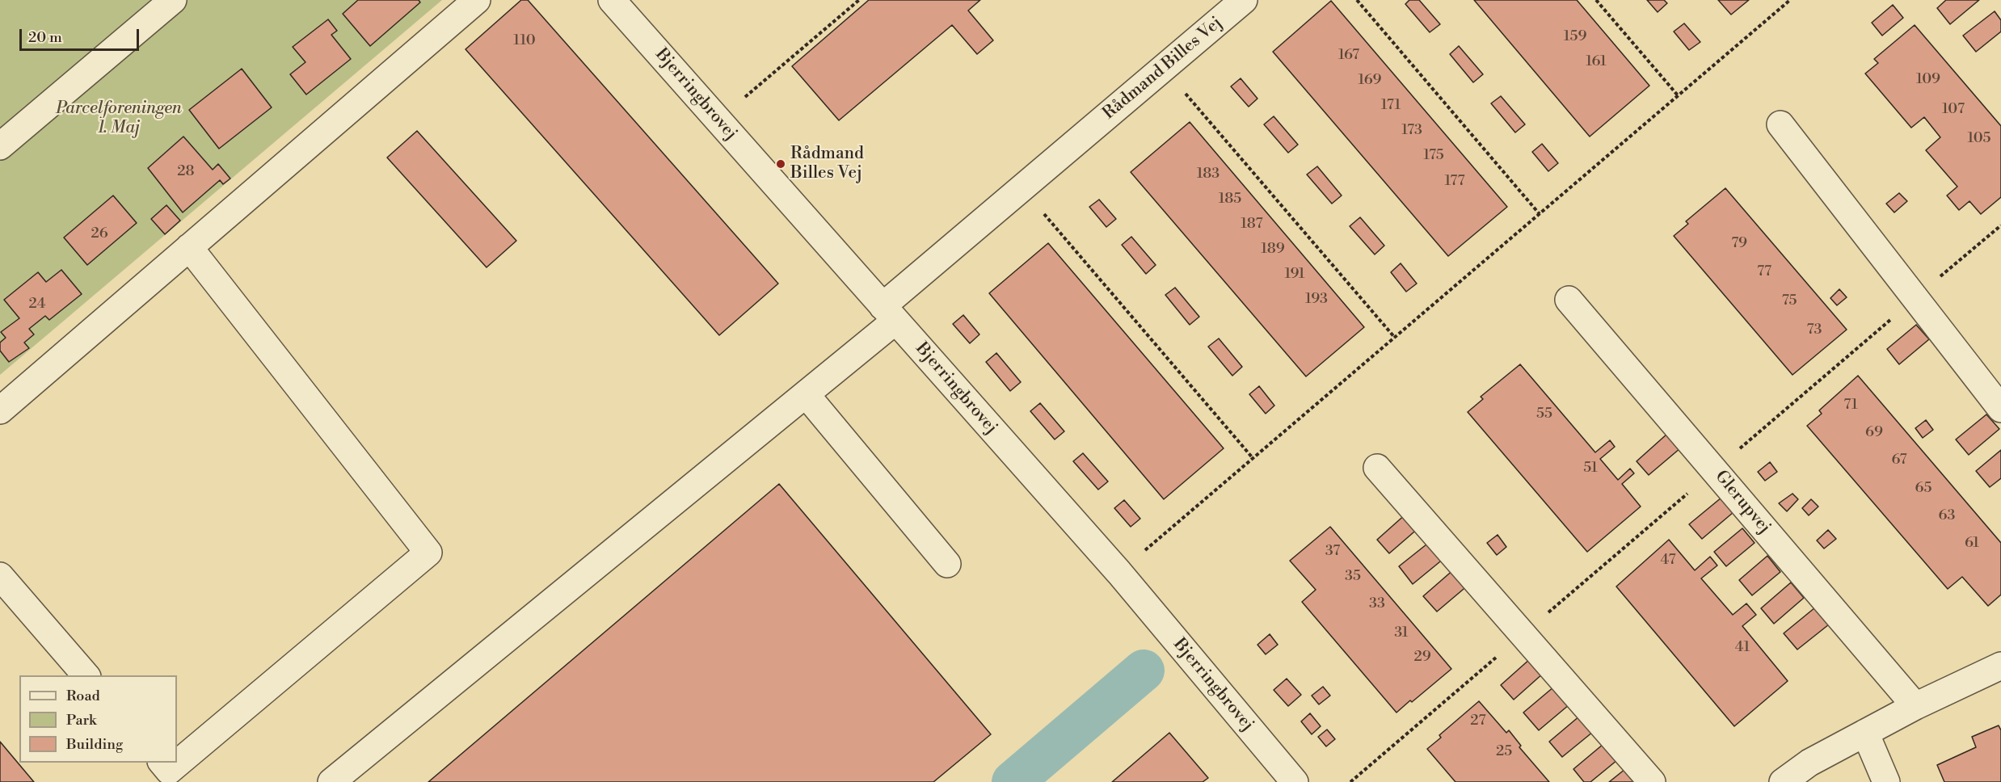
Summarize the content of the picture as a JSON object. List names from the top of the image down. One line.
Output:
{"streets":{"street":["Rådmand Billes Vej","Bjerringbrovej","Glerupvej"]},"crossings":[["Rådmand Billes Vej","Bjerringbrovej"]],"parks":["Parcelforeningen 1. Maj"],"places":["Rådmand Billes Vej"],"house_numbers":["159","110","167","161","109","169","171","107","173","105","175","28","183","177","185","187","26","79","189","77","191","193","75","24","73","71","55","69","67","51","65","63","61","37","47","35","33","31","41","29","27","25"],"legend":["Road","Park","Building"],"scale_bar":"20 m"}
